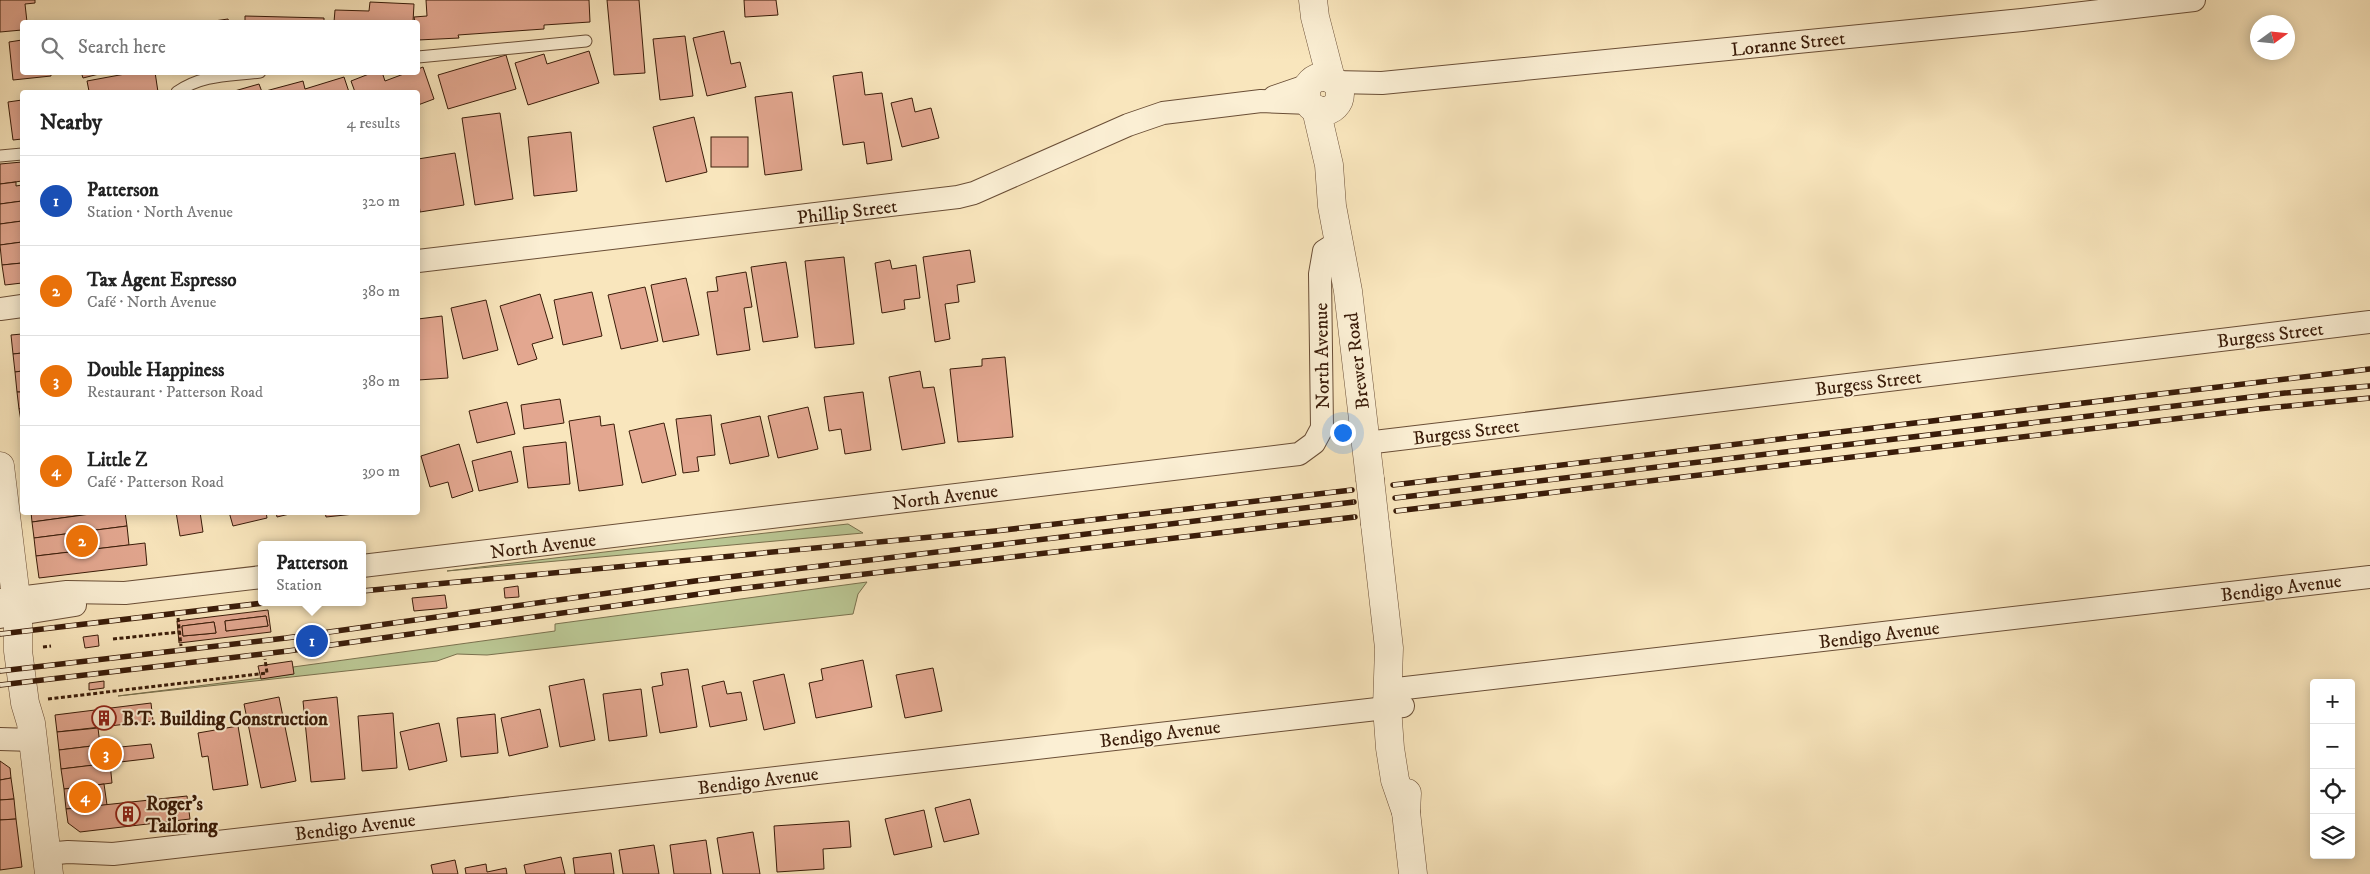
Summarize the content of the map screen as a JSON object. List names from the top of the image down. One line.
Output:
{"streets":{"street":["Loranne Street","Phillip Street","Burgess Street","North Avenue","Brewer Road","Bendigo Avenue"]},"crossings":[["Loranne Street","Phillip Street"],["Loranne Street","Brewer Road"],["Phillip Street","Brewer Road"],["Burgess Street","Brewer Road"],["North Avenue","Brewer Road"],["Brewer Road","Bendigo Avenue"]],"places":{"building":["B.T. Building Construction","Roger's Tailoring"]},"north":"right","page":{"search":"Search here","heading":["Nearby","4 results"],"list":[{"mark":"1","name":"Patterson","note":"Station · North Avenue","value":"320 m"},{"mark":"2","name":"Tax Agent Espresso","note":"Café · North Avenue","value":"380 m"},{"mark":"3","name":"Double Happiness","note":"Restaurant · Patterson Road","value":"380 m"},{"mark":"4","name":"Little Z","note":"Café · Patterson Road","value":"390 m"}],"pins":["2","1","3","4"],"popup":["Patterson","Station"],"map_buttons":["+","−"]}}
